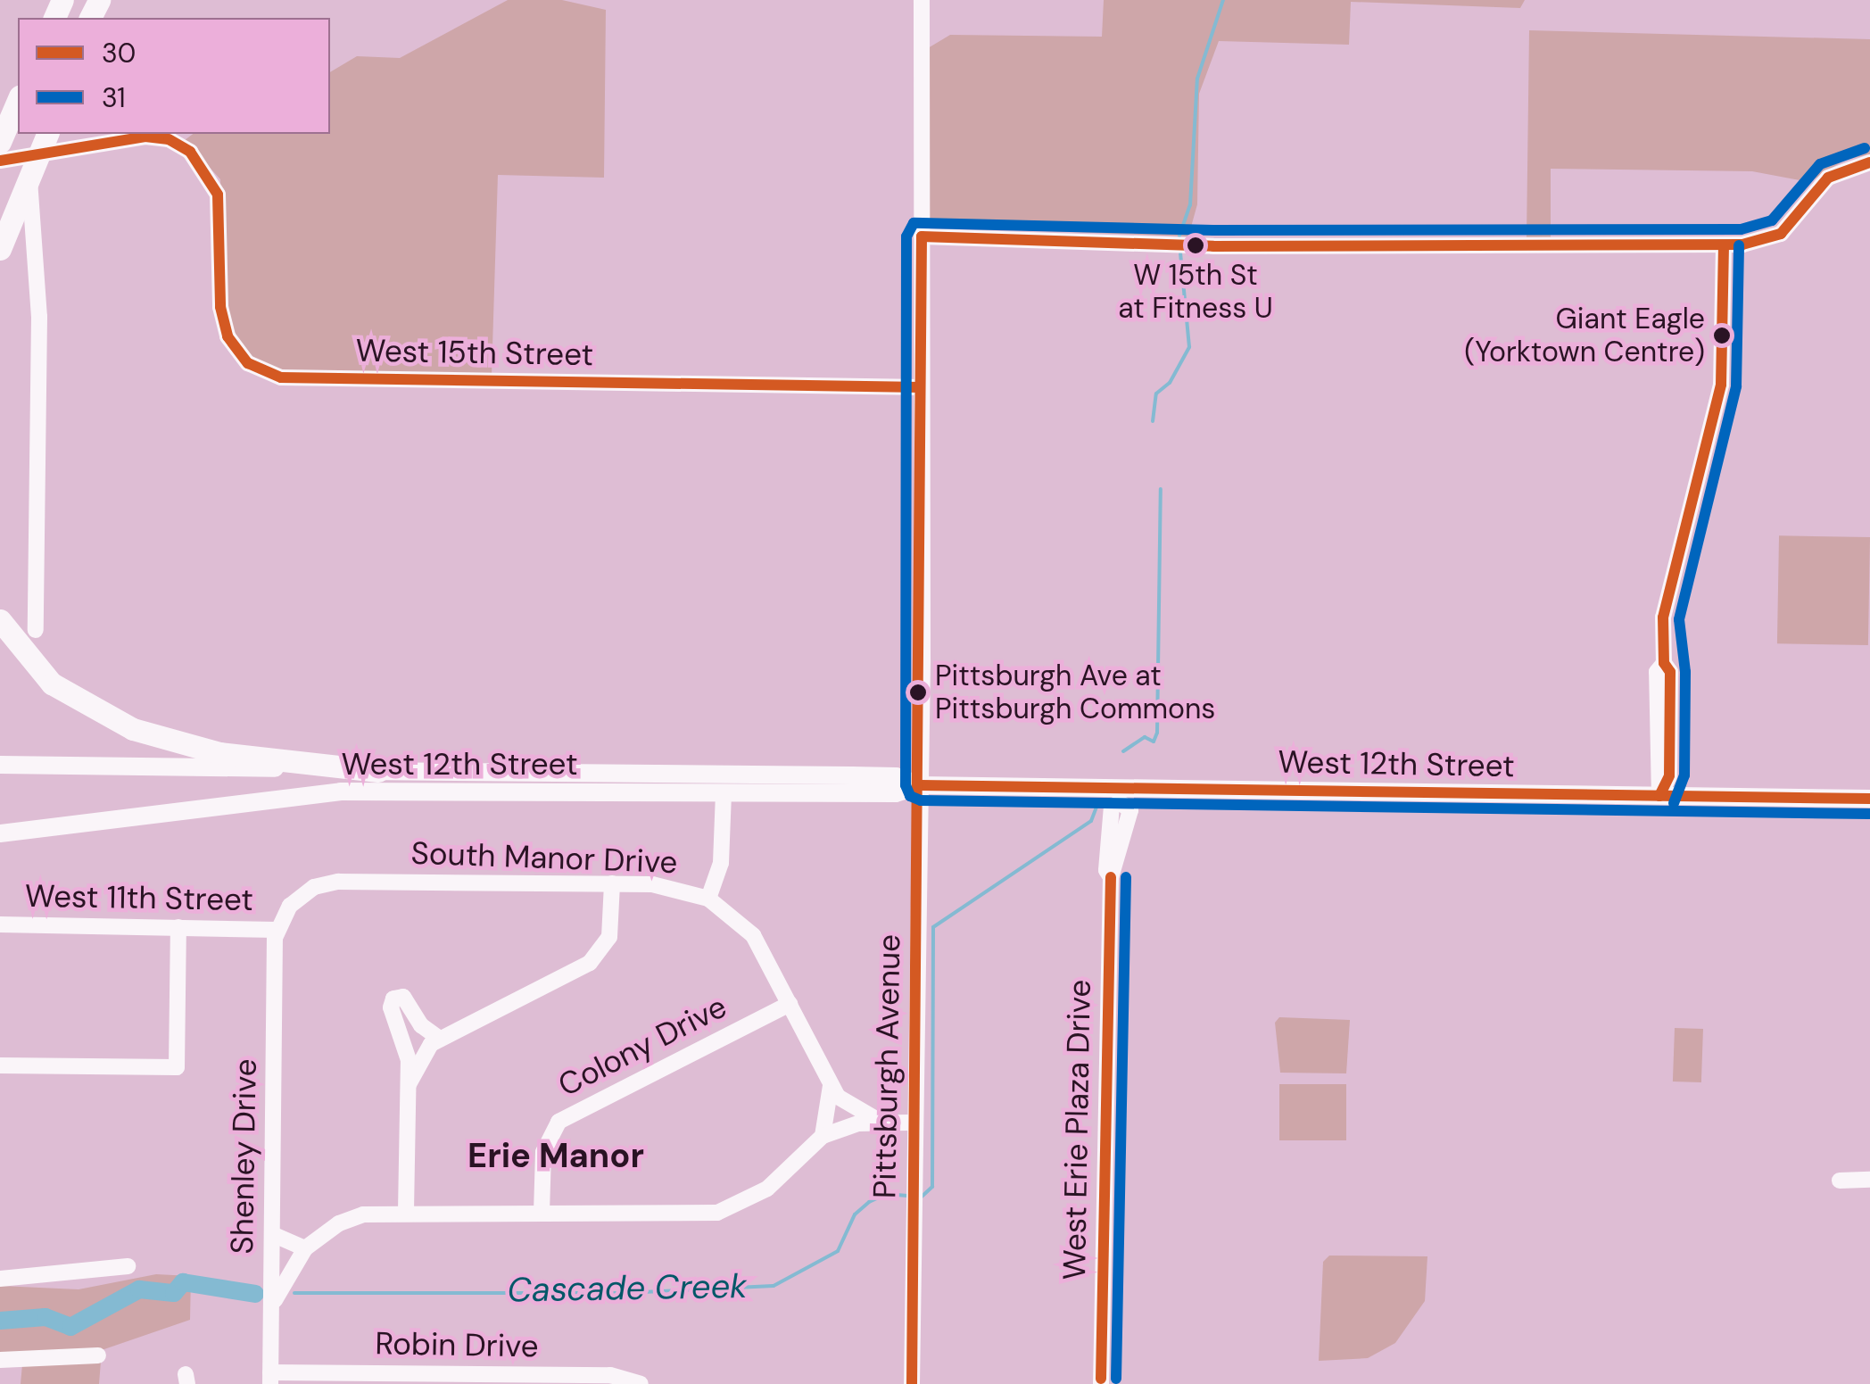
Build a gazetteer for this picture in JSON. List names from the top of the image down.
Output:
{
  "streets": {
    "main road": ["West 12th Street"],
    "street": [
      "West 15th Street",
      "South Manor Drive",
      "West 11th Street",
      "Colony Drive",
      "Pittsburgh Avenue",
      "West Erie Plaza Drive",
      "Shenley Drive",
      "Robin Drive"
    ]
  },
  "crossings": [
    ["West 15th Street", "Pittsburgh Avenue"],
    ["West 12th Street", "Pittsburgh Avenue"],
    ["West 12th Street", "West Erie Plaza Drive"],
    ["South Manor Drive", "West 11th Street"],
    ["South Manor Drive", "Colony Drive"],
    ["South Manor Drive", "Shenley Drive"],
    ["West 11th Street", "Shenley Drive"],
    ["Shenley Drive", "Robin Drive"]
  ],
  "districts": ["Erie Manor"],
  "water": ["Cascade Creek"],
  "places": ["W 15th St at Fitness U", "Giant Eagle (Yorktown Centre)", "Pittsburgh Ave at Pittsburgh Commons"],
  "lines": ["transit line 30", "transit line 31"],
  "legend": ["30", "31"]
}
